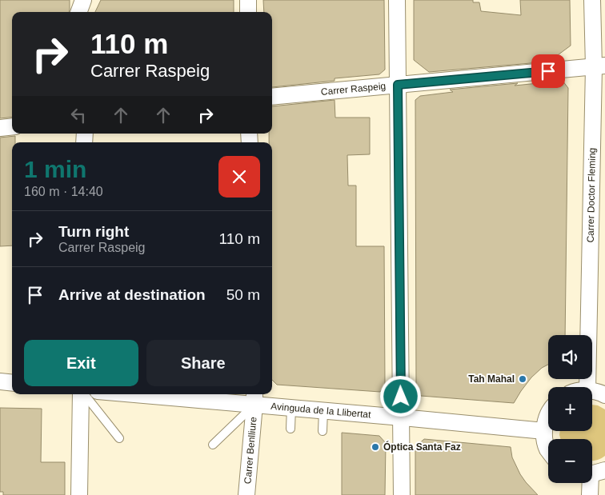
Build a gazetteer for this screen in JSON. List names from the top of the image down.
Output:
{
  "streets": {
    "street": [
      "Carrer Raspeig",
      "Carrer Doctor Fleming",
      "Avinguda de la Llibertat",
      "Carrer Benlliure"
    ]
  },
  "crossings": [
    ["Carrer Raspeig", "Carrer Doctor Fleming"],
    ["Avinguda de la Llibertat", "Carrer Benlliure"]
  ],
  "places": ["Tah Mahal", "Óptica Santa Faz"],
  "page": {
    "turn": ["110 m", "Carrer Raspeig"],
    "heading": ["1 min", "160 m · 14:40"],
    "list": [
      {
        "name": "Turn right",
        "note": "Carrer Raspeig",
        "value": "110 m"
      },
      {
        "name": "Arrive at destination",
        "value": "50 m"
      }
    ],
    "buttons": ["Exit", "Share"],
    "map_buttons": ["+", "−"]
  }
}
